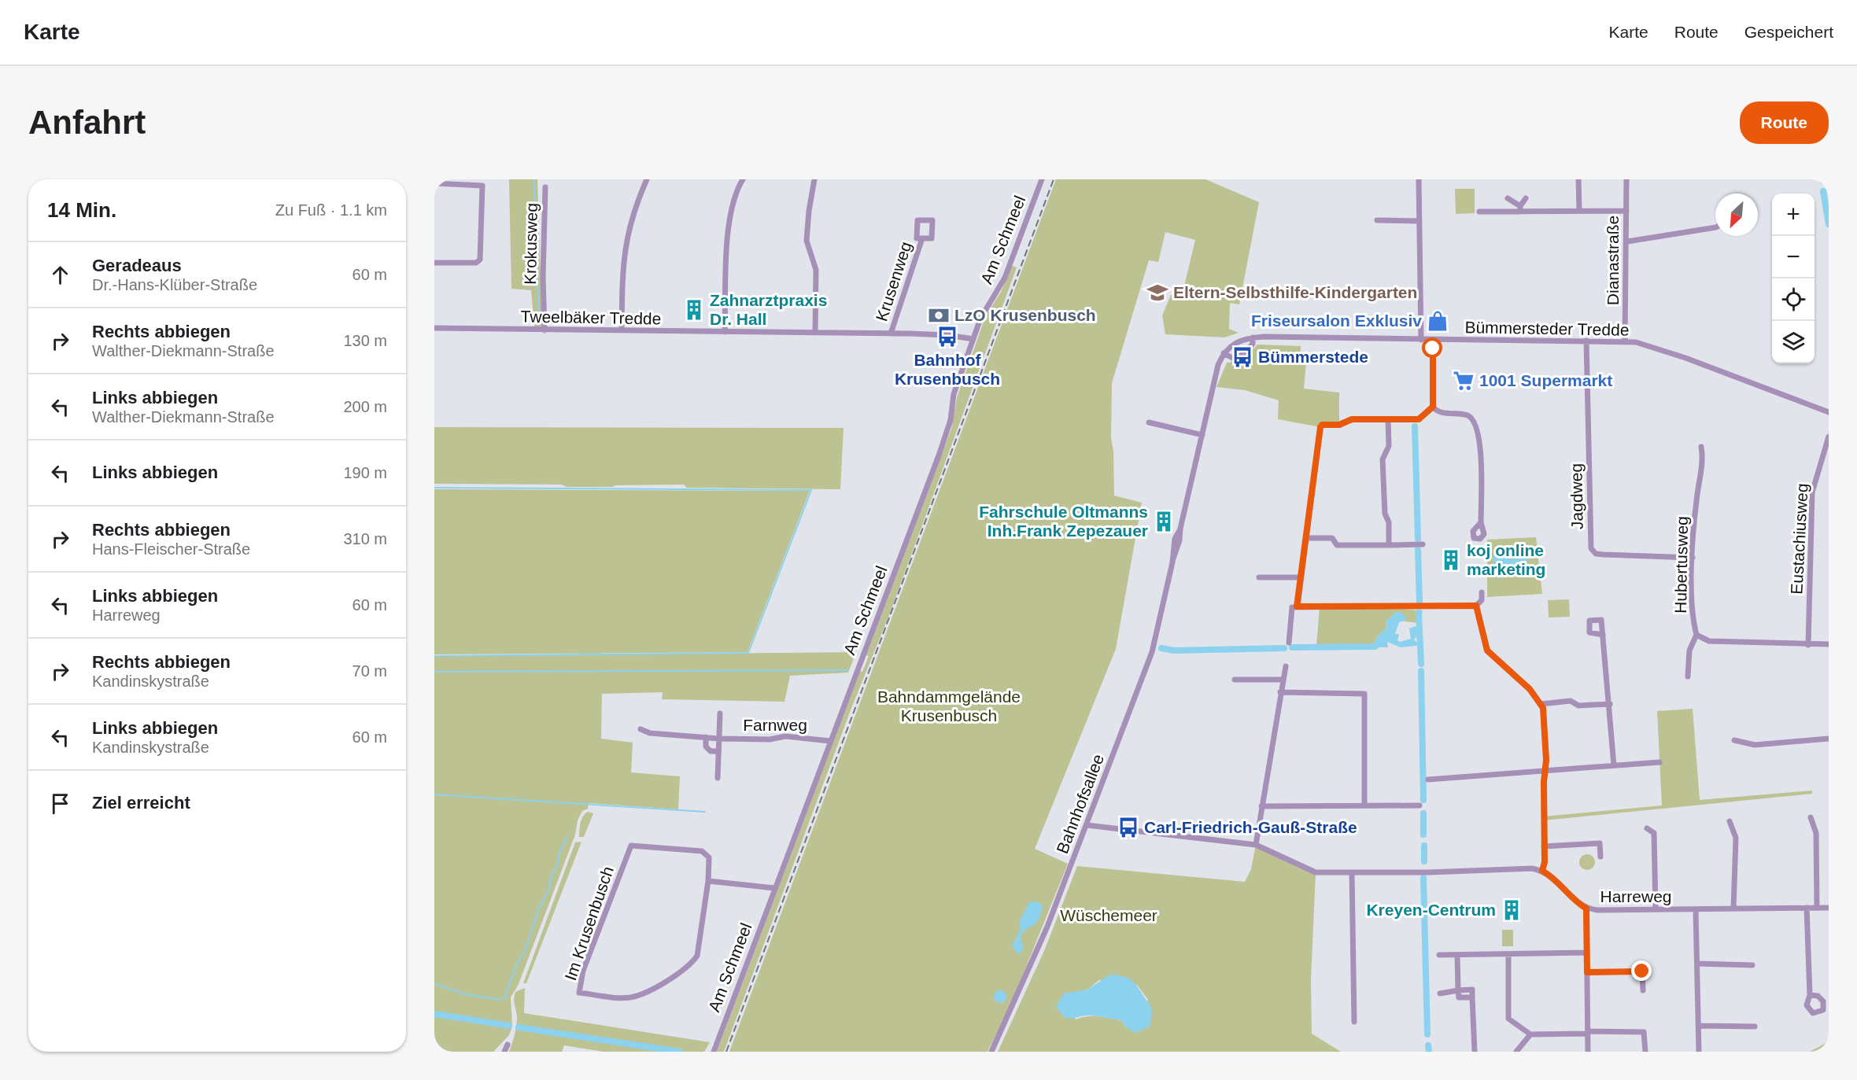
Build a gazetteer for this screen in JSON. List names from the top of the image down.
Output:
{
  "streets": {
    "street": [
      "Am Schmeel",
      "Krokusweg",
      "Dianastraße",
      "Krusenweg",
      "Tweelbäker Tredde",
      "Bümmersteder Tredde",
      "Jagdweg",
      "Eustachiusweg",
      "Hubertusweg",
      "Farnweg",
      "Bahnhofsallee",
      "Harreweg",
      "Im Krusenbusch"
    ]
  },
  "crossings": [
    ["Am Schmeel", "Tweelbäker Tredde"],
    ["Am Schmeel", "Farnweg"],
    ["Krokusweg", "Tweelbäker Tredde"],
    ["Dianastraße", "Bümmersteder Tredde"],
    ["Krusenweg", "Tweelbäker Tredde"],
    ["Bümmersteder Tredde", "Jagdweg"],
    ["Bümmersteder Tredde", "Bahnhofsallee"],
    ["Jagdweg", "Hubertusweg"],
    ["Eustachiusweg", "Hubertusweg"]
  ],
  "parks": ["Bahndammgelände Krusenbusch", "Wüschemeer"],
  "places": {
    "school or university": ["Eltern-Selbsthilfe-Kindergarten"],
    "building": [
      "Zahnarztpraxis Dr. Hall",
      "Fahrschule Oltmanns Inh.Frank Zepezauer",
      "koj online marketing",
      "Kreyen-Centrum"
    ],
    "bank": ["LzO Krusenbusch"],
    "shop": ["Friseursalon Exklusiv"],
    "bus stop": ["Bahnhof Krusenbusch", "Bümmerstede", "Carl-Friedrich-Gauß-Straße"],
    "supermarket": ["1001 Supermarkt"]
  },
  "north": "bottom left",
  "page": {
    "header": "Karte",
    "nav": ["Karte", "Route", "Gespeichert"],
    "buttons": "Route",
    "title": "Anfahrt",
    "heading": ["14 Min.", "Zu Fuß · 1.1 km"],
    "map_buttons": ["+", "−"],
    "list": [
      ["Geradeaus", "Dr.-Hans-Klüber-Straße", "60 m"],
      ["Rechts abbiegen", "Walther-Diekmann-Straße", "130 m"],
      ["Links abbiegen", "Walther-Diekmann-Straße", "200 m"],
      ["Links abbiegen", "190 m"],
      ["Rechts abbiegen", "Hans-Fleischer-Straße", "310 m"],
      ["Links abbiegen", "Harreweg", "60 m"],
      ["Rechts abbiegen", "Kandinskystraße", "70 m"],
      ["Links abbiegen", "Kandinskystraße", "60 m"],
      "Ziel erreicht"
    ]
  }
}
